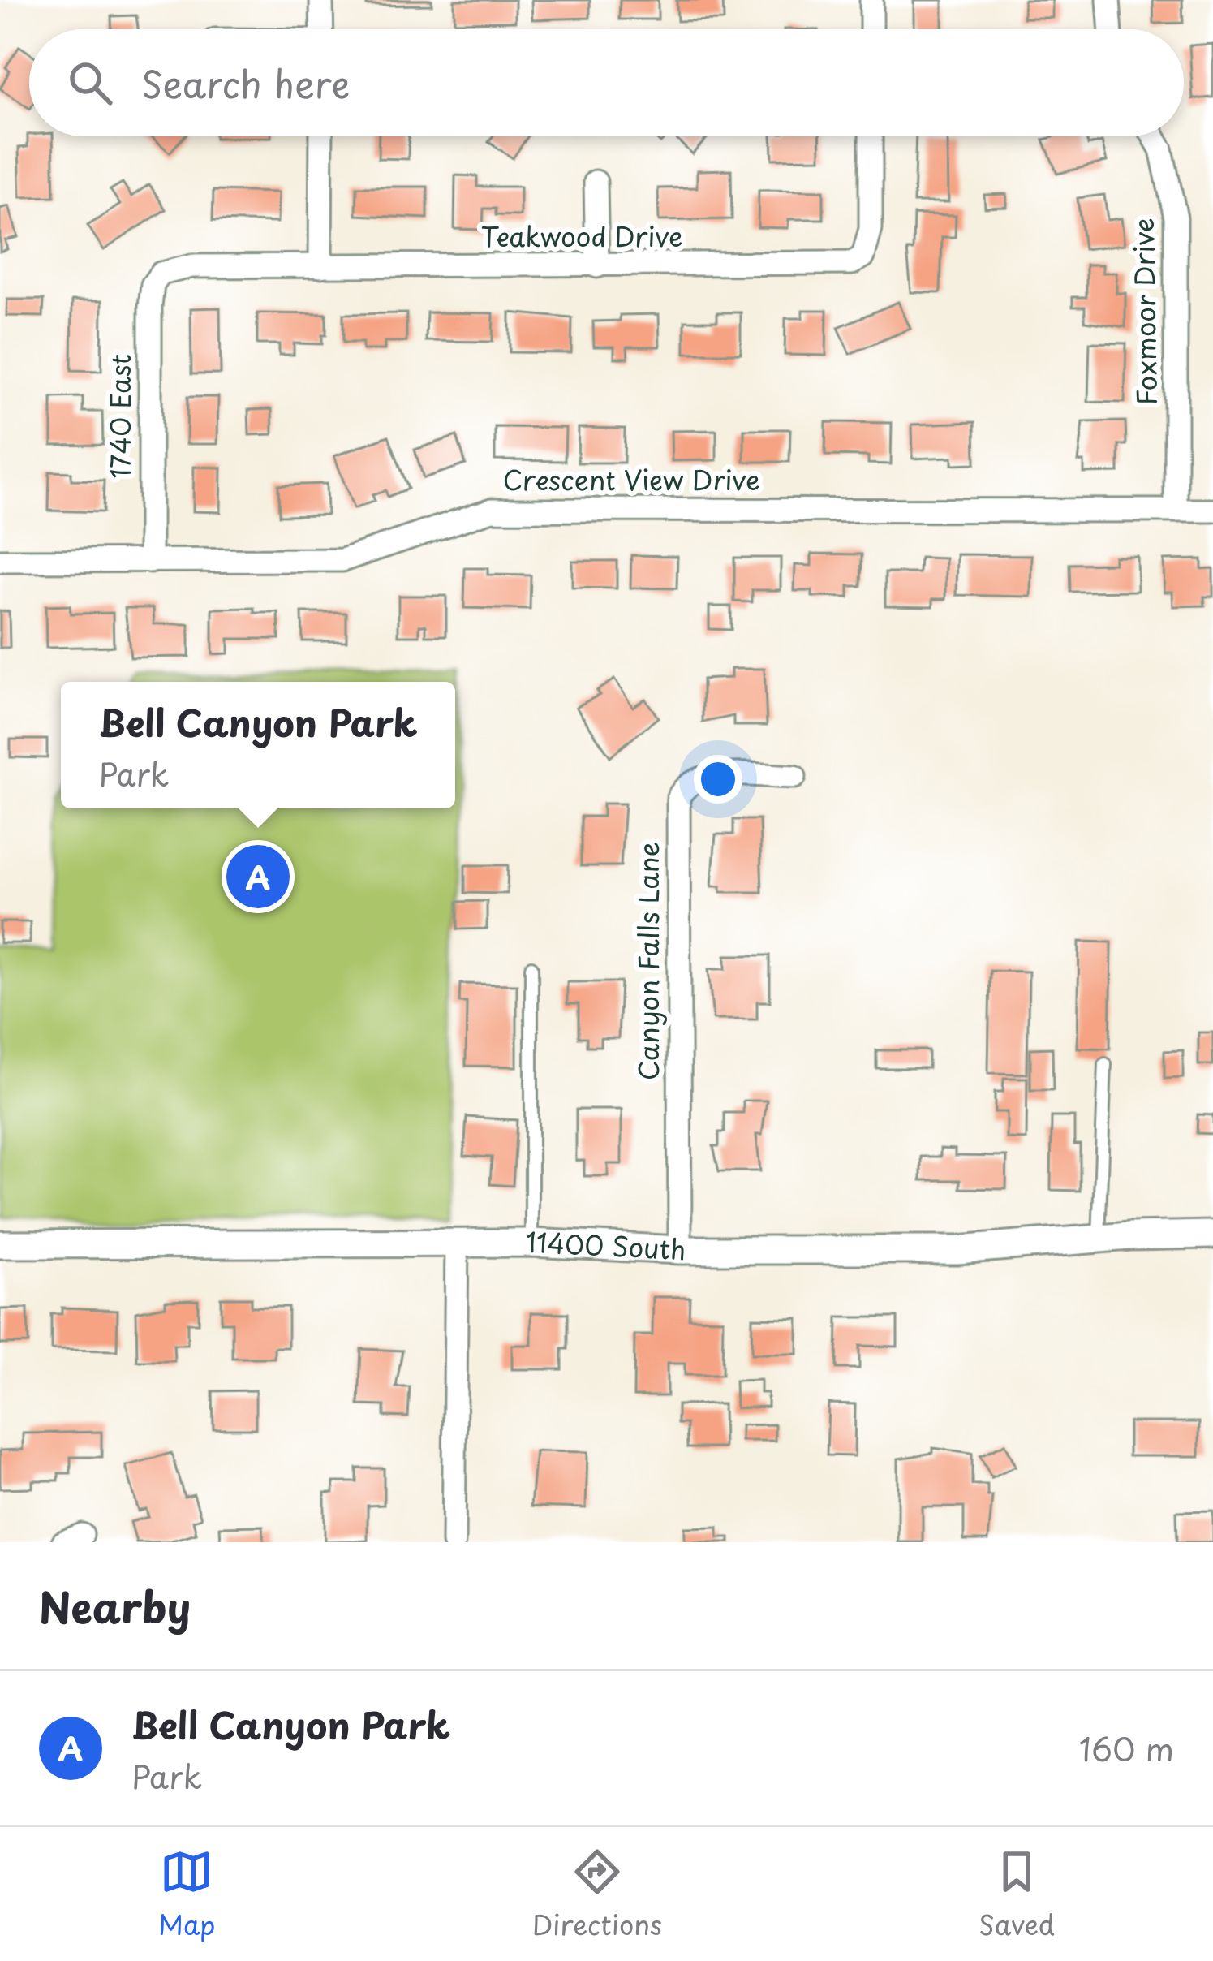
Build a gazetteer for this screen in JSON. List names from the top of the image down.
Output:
{
  "streets": {
    "street": [
      "Teakwood Drive",
      "Foxmoor Drive",
      "1740 East",
      "Crescent View Drive",
      "Canyon Falls Lane",
      "11400 South"
    ]
  },
  "crossings": [
    ["Teakwood Drive", "1740 East"],
    ["Foxmoor Drive", "Crescent View Drive"],
    ["1740 East", "Crescent View Drive"],
    ["Canyon Falls Lane", "11400 South"]
  ],
  "page": {
    "search": "Search here",
    "popup": ["Bell Canyon Park", "Park"],
    "pins": "A",
    "heading": "Nearby",
    "list": [
      {
        "mark": "A",
        "name": "Bell Canyon Park",
        "note": "Park",
        "value": "160 m"
      }
    ],
    "nav": ["Map", "Directions", "Saved"]
  }
}
